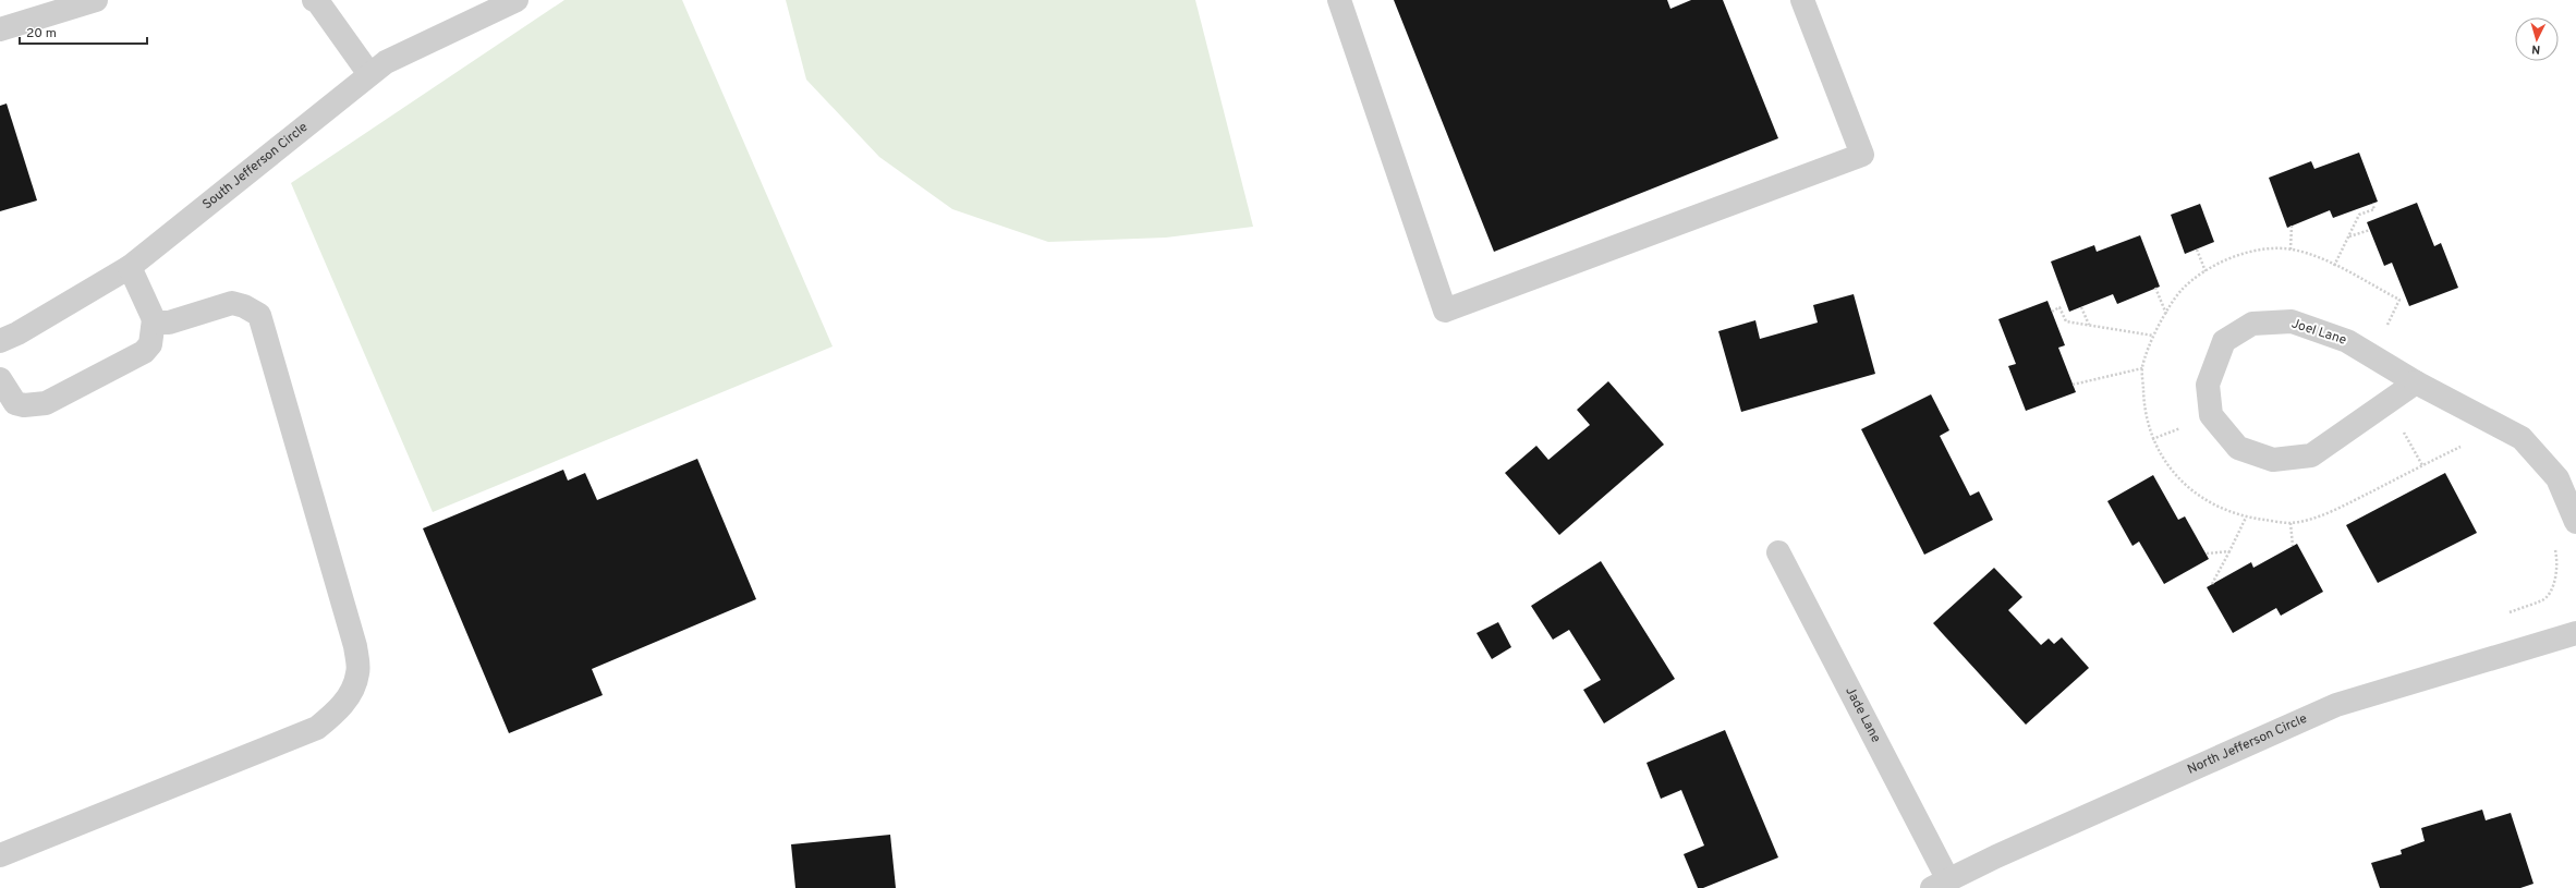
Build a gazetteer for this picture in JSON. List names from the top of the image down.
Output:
{
  "streets": {
    "street": [
      "South Jefferson Circle",
      "Joel Lane",
      "Jade Lane",
      "North Jefferson Circle"
    ]
  },
  "crossings": [
    ["Jade Lane", "North Jefferson Circle"]
  ],
  "scale_bar": "20 m",
  "north": "bottom"
}
